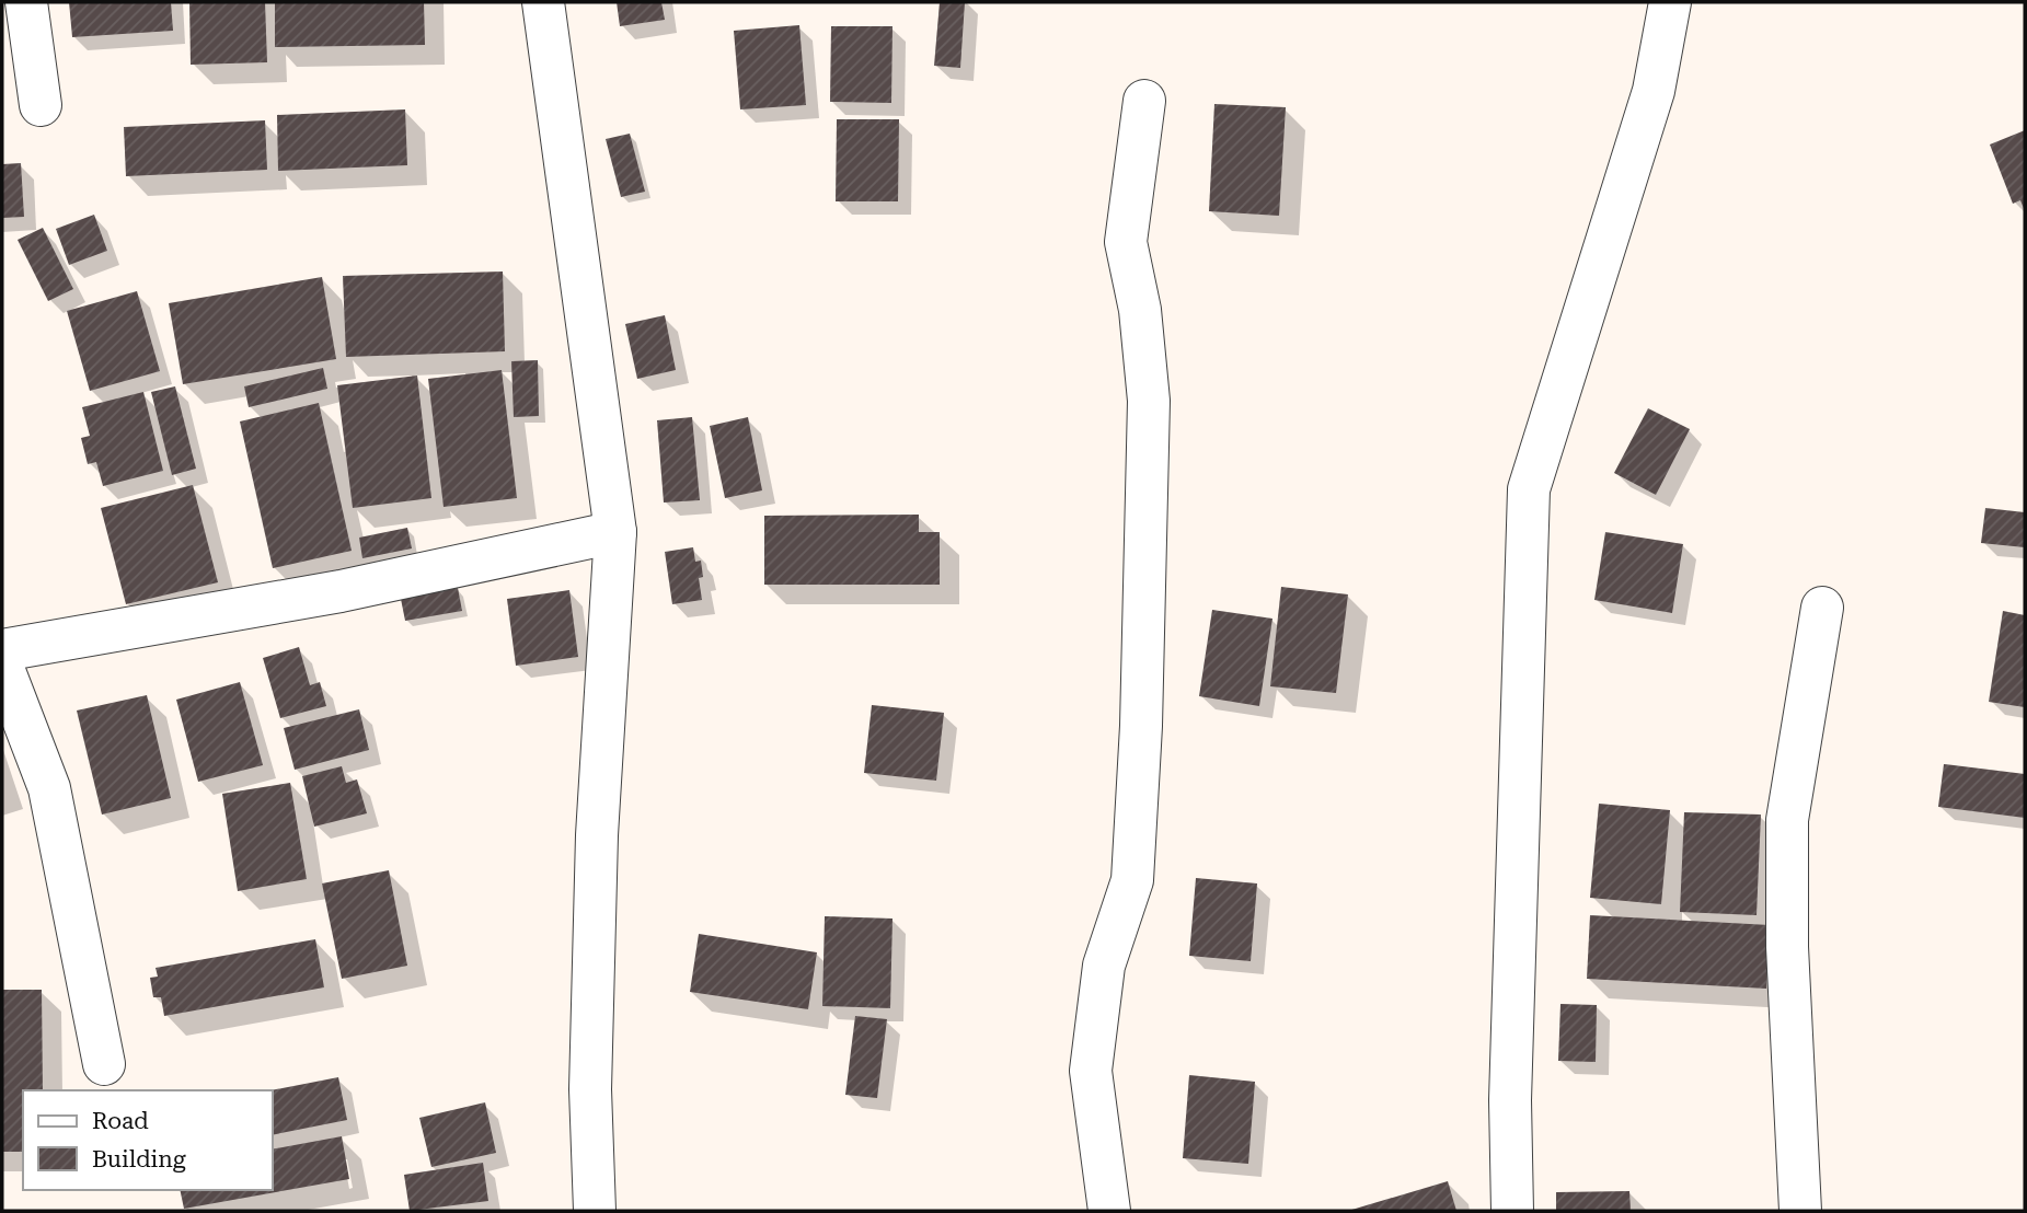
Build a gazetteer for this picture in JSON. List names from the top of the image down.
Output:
{
  "legend": ["Road", "Building"]
}
